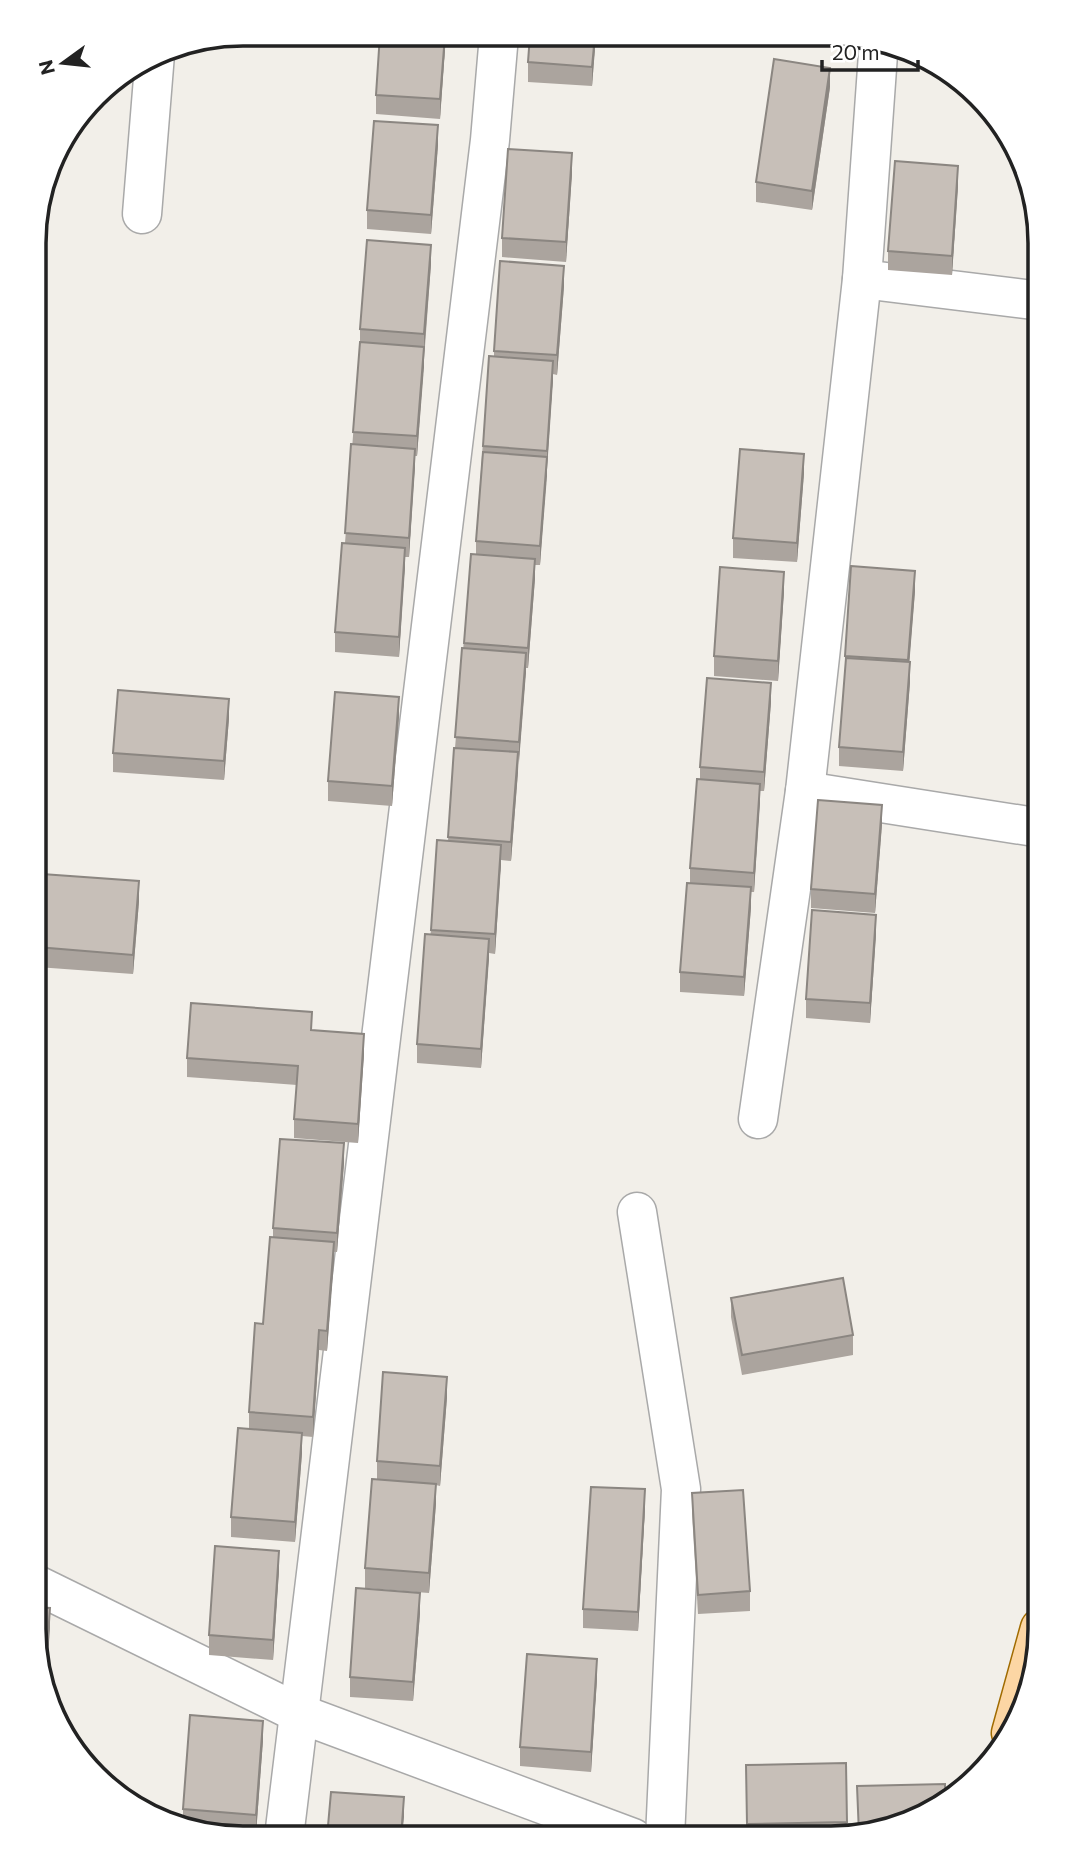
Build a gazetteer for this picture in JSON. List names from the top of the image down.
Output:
{
  "scale_bar": "20 m",
  "north": "left"
}
